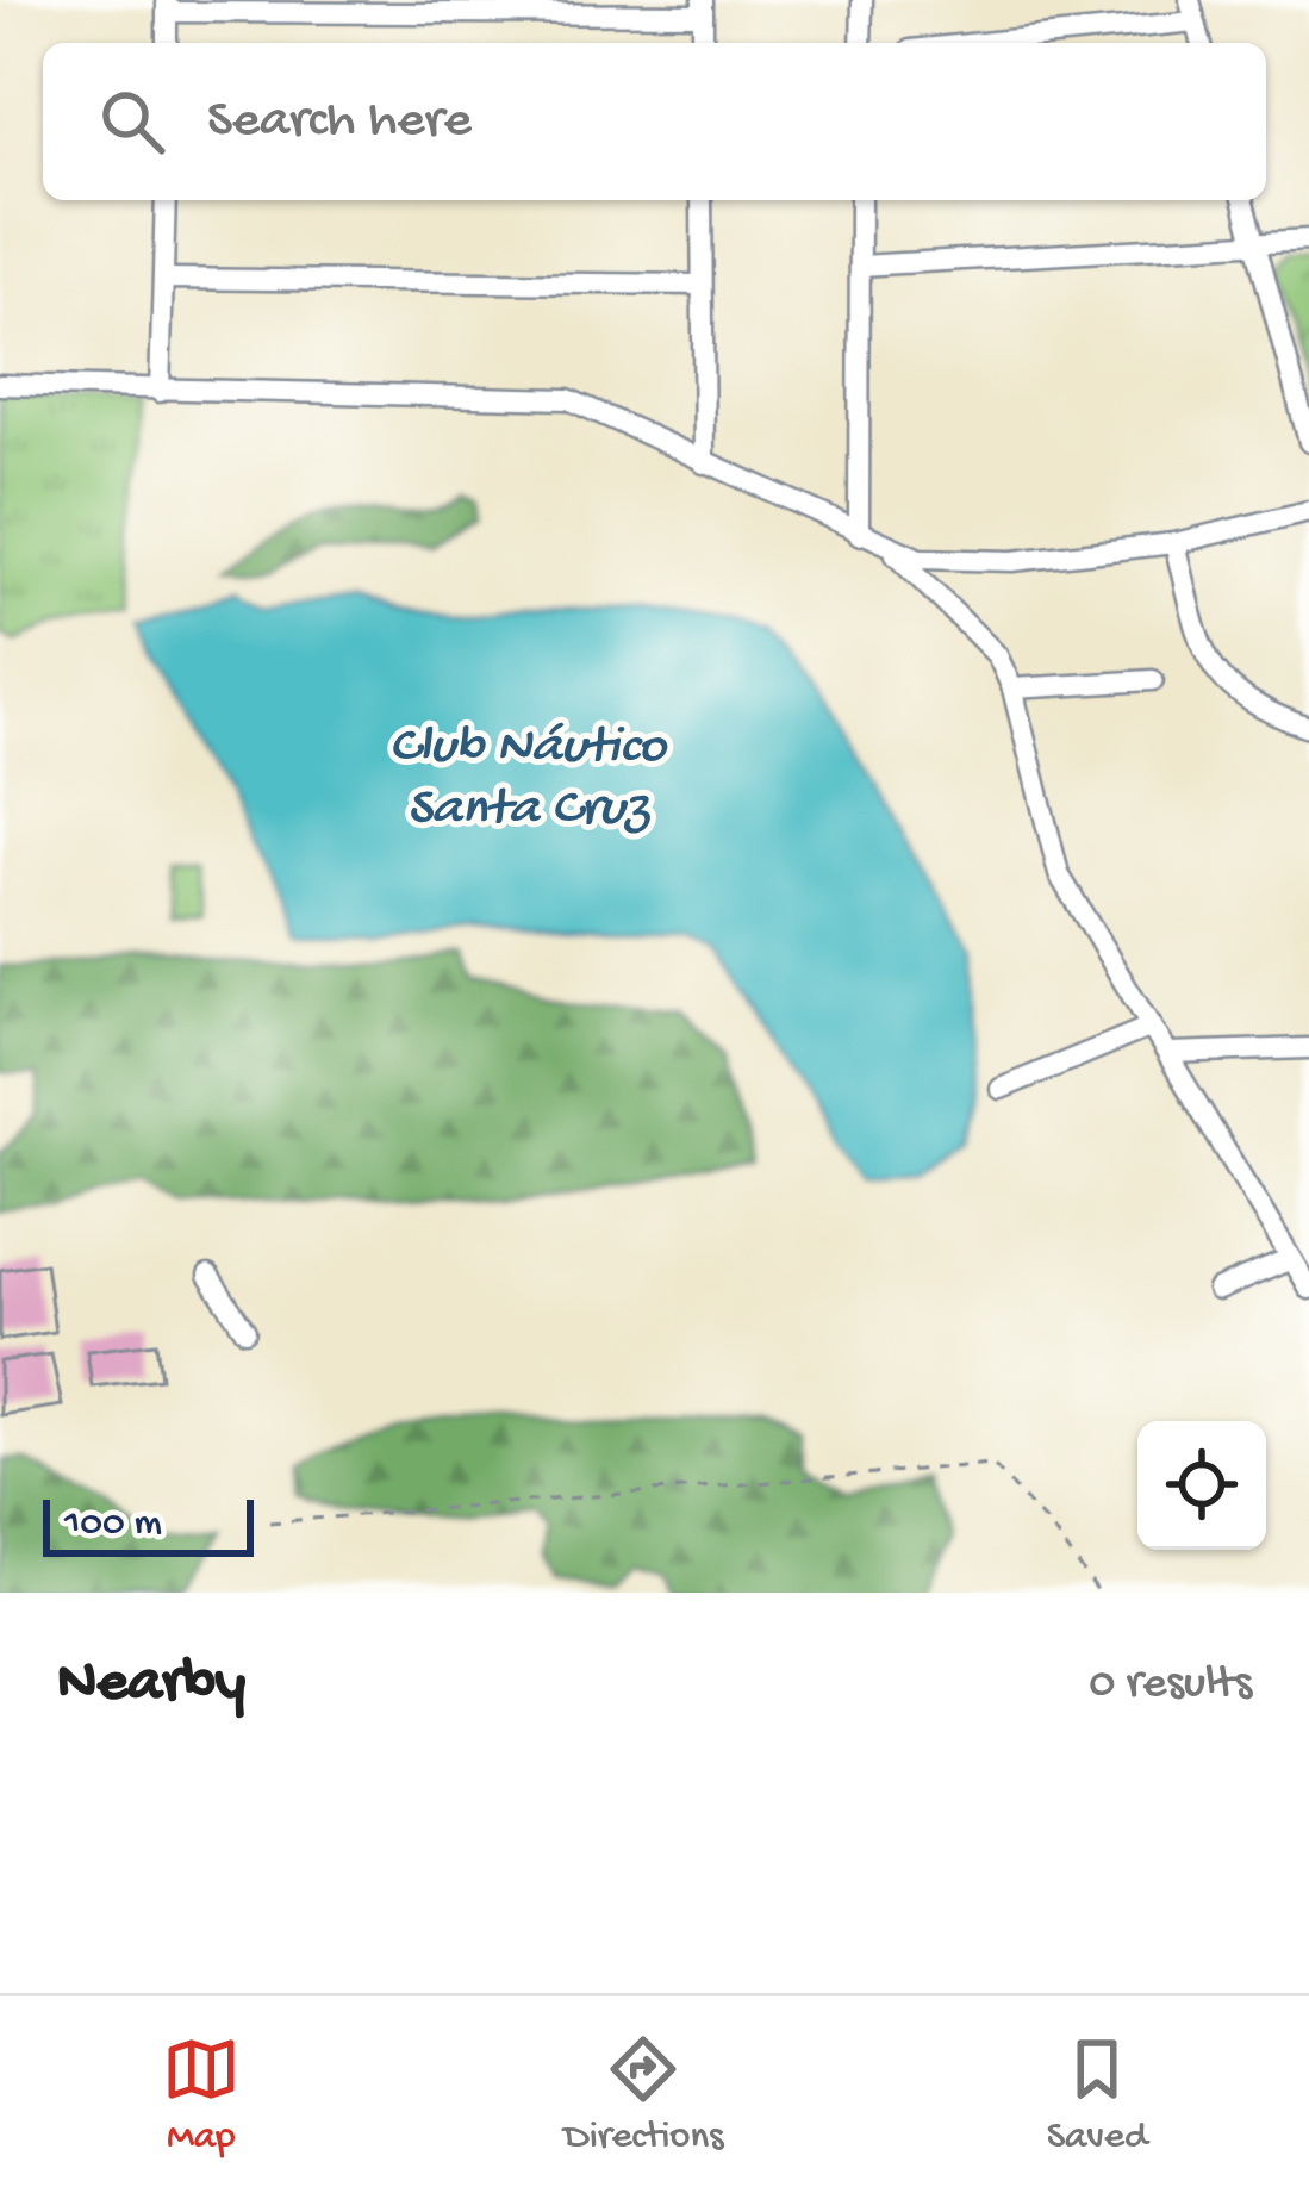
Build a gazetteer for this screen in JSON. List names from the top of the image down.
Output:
{
  "water": ["Club Náutico Santa Cruz"],
  "scale_bar": "100 m",
  "page": {
    "search": "Search here",
    "scale": "100 m",
    "heading": ["Nearby", "0 results"],
    "nav": ["Map", "Directions", "Saved"]
  }
}
